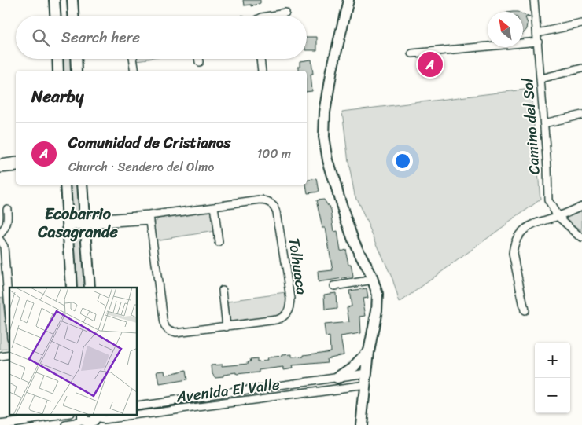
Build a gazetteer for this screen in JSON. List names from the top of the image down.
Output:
{
  "streets": {
    "street": ["Camino del Sol", "Tolhuaca", "Avenida El Valle"]
  },
  "districts": ["Ecobarrio Casagrande"],
  "north": "top left",
  "page": {
    "search": "Search here",
    "pins": "A",
    "heading": "Nearby",
    "list": [
      {
        "mark": "A",
        "name": "Comunidad de Cristianos",
        "note": "Church · Sendero del Olmo",
        "value": "100 m"
      }
    ],
    "map_buttons": ["+", "−"]
  }
}
